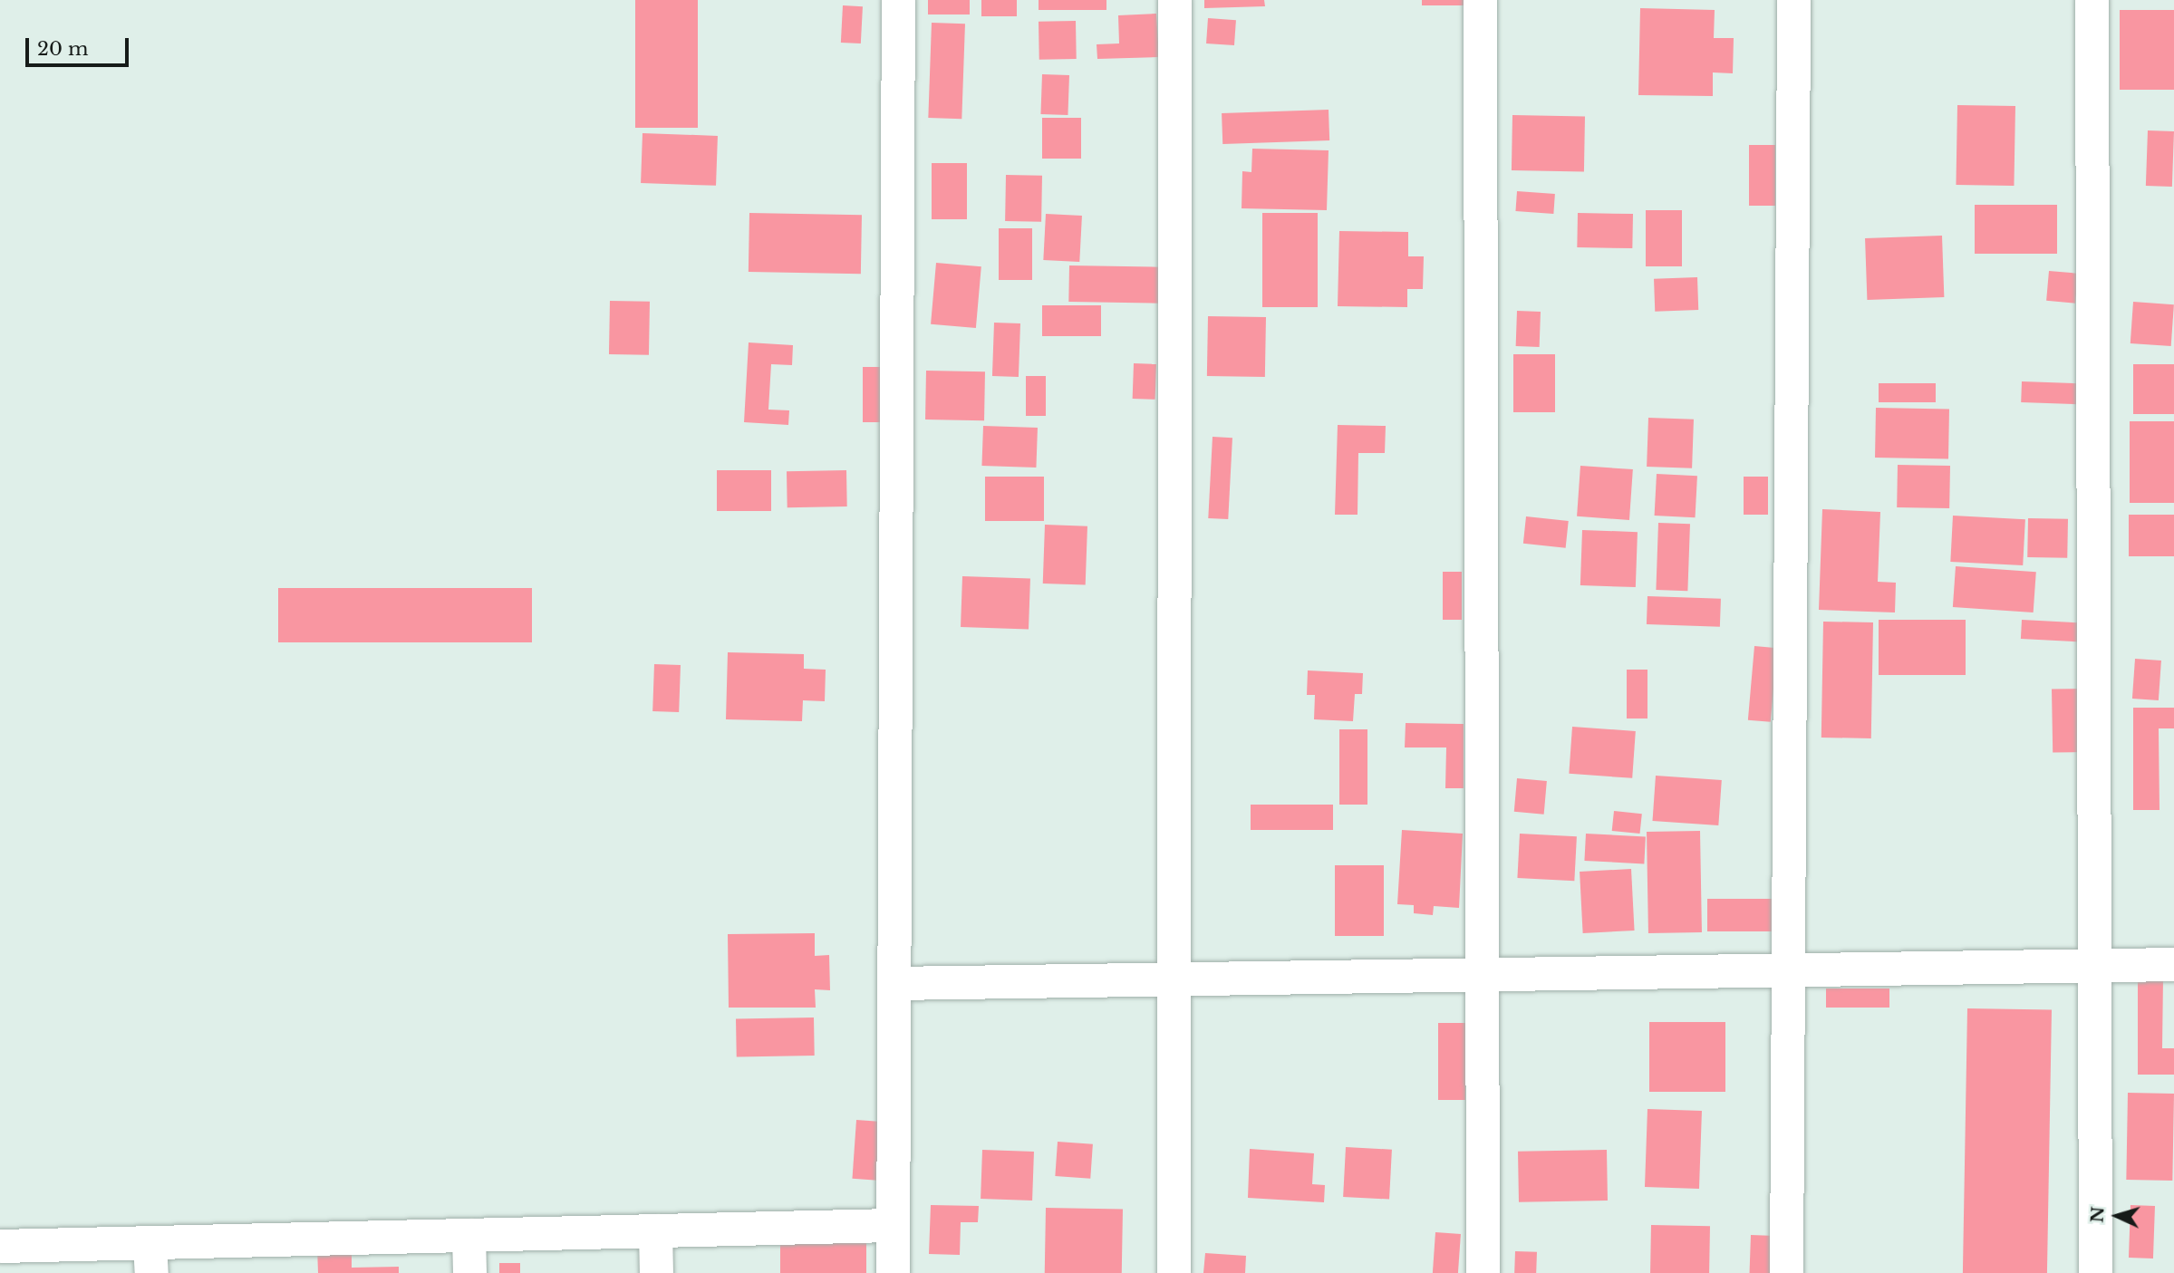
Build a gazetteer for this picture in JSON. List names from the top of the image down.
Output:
{
  "scale_bar": "20 m",
  "north": "left"
}
